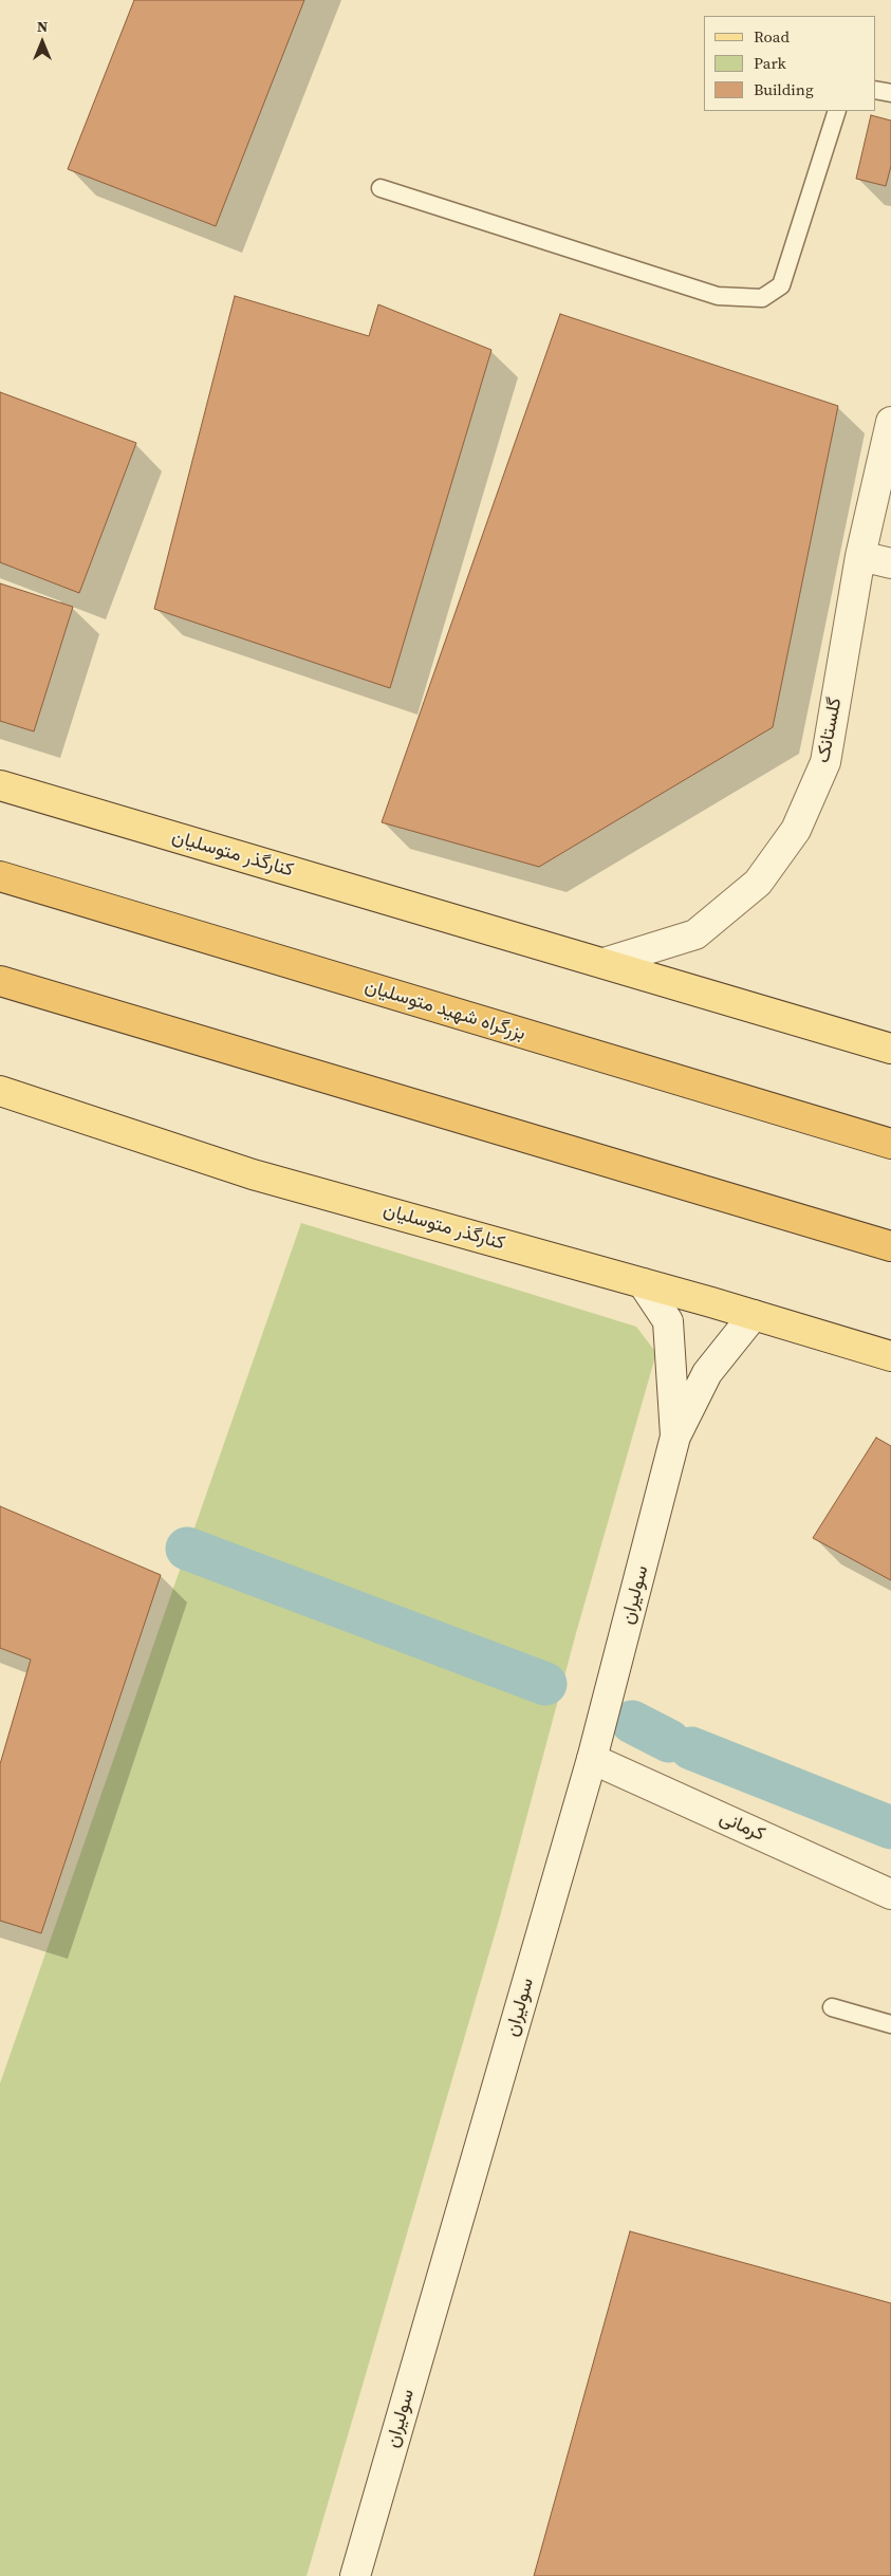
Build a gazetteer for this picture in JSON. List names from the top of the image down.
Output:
{
  "streets": {
    "highway": ["بزرگراه شهید متوسلیان"],
    "main road": [
      "گلستانک",
      "کنارگذر متوسلیان",
      "سولیران",
      "کرمانی"
    ]
  },
  "crossings": [
    ["گلستانک", "کنارگذر متوسلیان"],
    ["سولیران", "کرمانی"]
  ],
  "legend": ["Road", "Park", "Building"],
  "north": "top"
}
